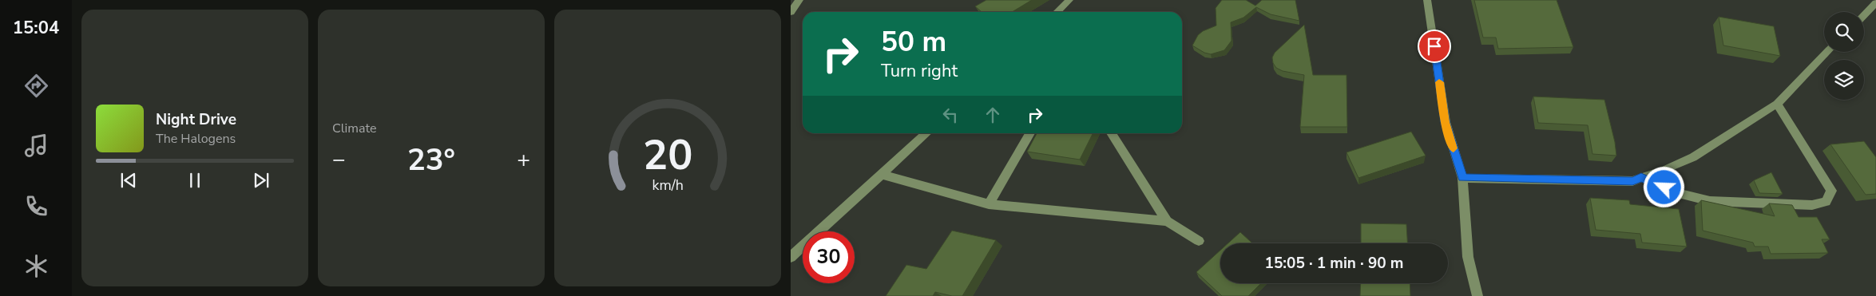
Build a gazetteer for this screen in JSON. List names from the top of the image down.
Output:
{
  "page": {
    "tabs": "15:04",
    "tile": "Climate",
    "turn": ["50 m", "Turn right"],
    "song": ["Night Drive", "The Halogens"],
    "heat": ["−", "23°", "+"],
    "limit": "30",
    "trip": "15:05 · 1 min · 90 m",
    "gauge": ["20", "km/h"]
  }
}
